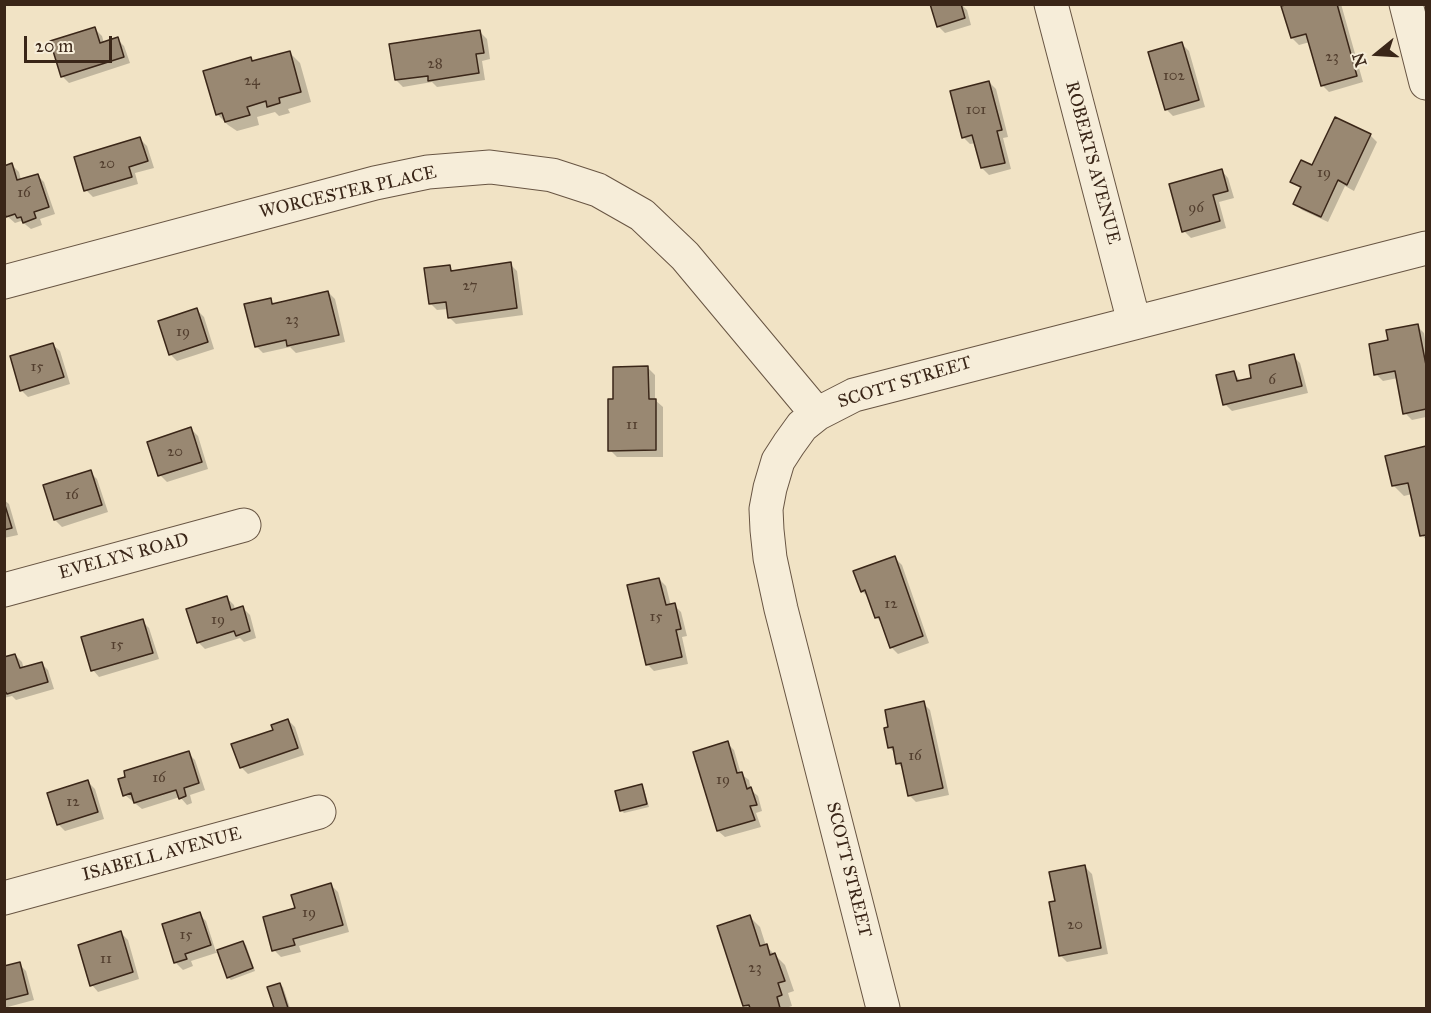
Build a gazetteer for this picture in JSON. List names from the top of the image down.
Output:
{
  "streets": {
    "street": [
      "ROBERTS AVENUE",
      "WORCESTER PLACE",
      "SCOTT STREET",
      "EVELYN ROAD",
      "ISABELL AVENUE"
    ]
  },
  "crossings": [
    ["ROBERTS AVENUE", "SCOTT STREET"],
    ["WORCESTER PLACE", "SCOTT STREET"]
  ],
  "house_numbers": [
    "23",
    "28",
    "102",
    "24",
    "101",
    "20",
    "19",
    "16",
    "96",
    "27",
    "23",
    "19",
    "15",
    "6",
    "11",
    "20",
    "16",
    "12",
    "15",
    "19",
    "15",
    "16",
    "16",
    "19",
    "12",
    "19",
    "20",
    "15",
    "11",
    "23"
  ],
  "scale_bar": "20 m",
  "north": "left"
}
